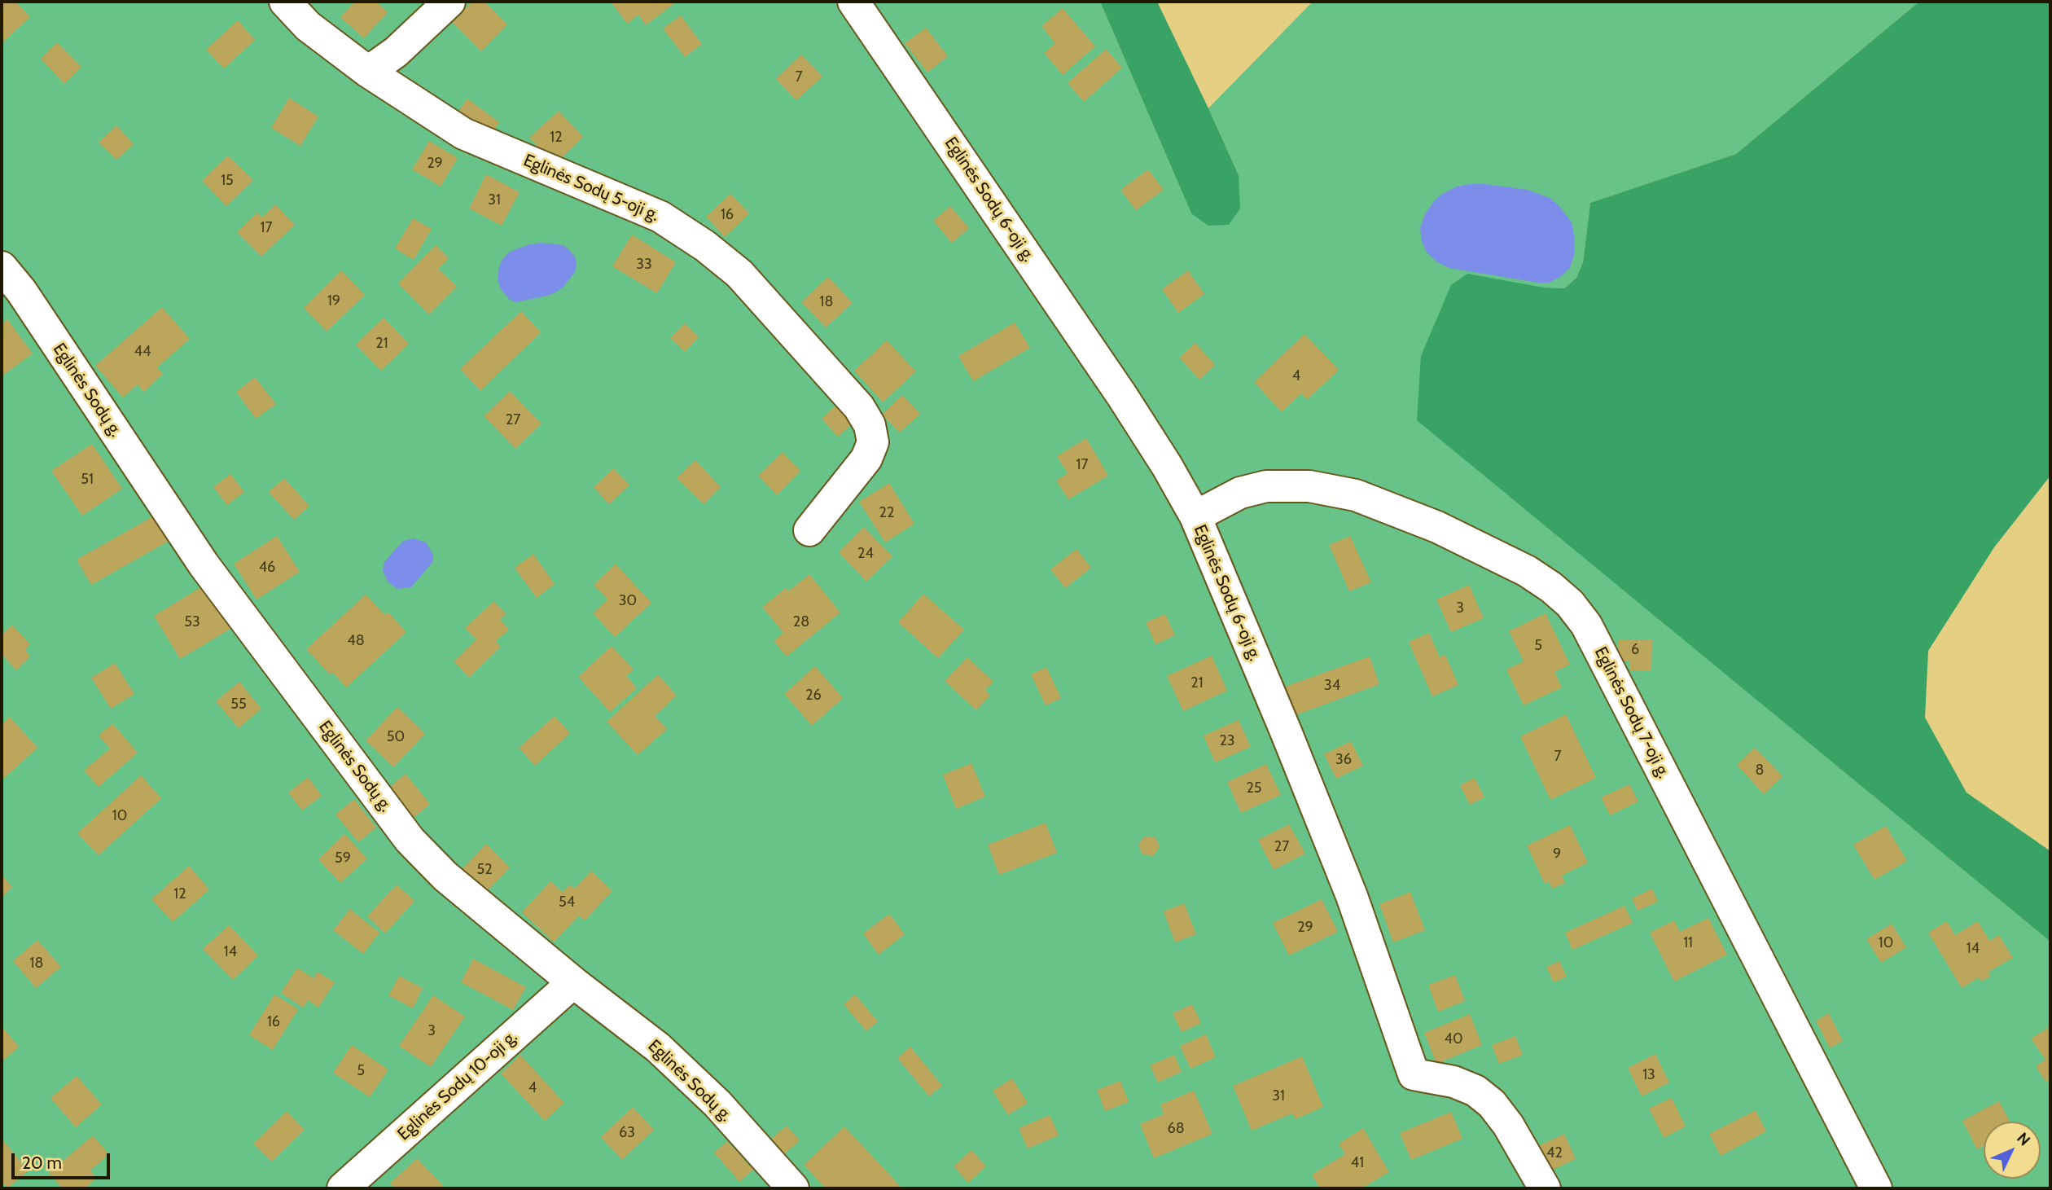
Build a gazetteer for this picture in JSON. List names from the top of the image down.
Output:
{
  "streets": {
    "street": [
      "Eglinės Sodų 5-oji g.",
      "Eglinės Sodų 6-oji g.",
      "Eglinės Sodų g.",
      "Eglinės Sodų 7-oji g.",
      "Eglinės Sodų 10-oji g."
    ]
  },
  "crossings": [
    ["Eglinės Sodų 6-oji g.", "Eglinės Sodų 7-oji g."],
    ["Eglinės Sodų g.", "Eglinės Sodų 10-oji g."]
  ],
  "house_numbers": [
    "7",
    "12",
    "29",
    "15",
    "31",
    "16",
    "17",
    "33",
    "19",
    "18",
    "21",
    "44",
    "4",
    "27",
    "17",
    "51",
    "22",
    "24",
    "46",
    "30",
    "3",
    "53",
    "28",
    "48",
    "5",
    "6",
    "21",
    "34",
    "26",
    "55",
    "50",
    "23",
    "7",
    "36",
    "8",
    "25",
    "10",
    "27",
    "9",
    "59",
    "52",
    "12",
    "54",
    "29",
    "11",
    "10",
    "14",
    "14",
    "18",
    "16",
    "3",
    "40",
    "5",
    "13",
    "4",
    "31",
    "68",
    "63",
    "42",
    "41"
  ],
  "scale_bar": "20 m",
  "north": "top right"
}
